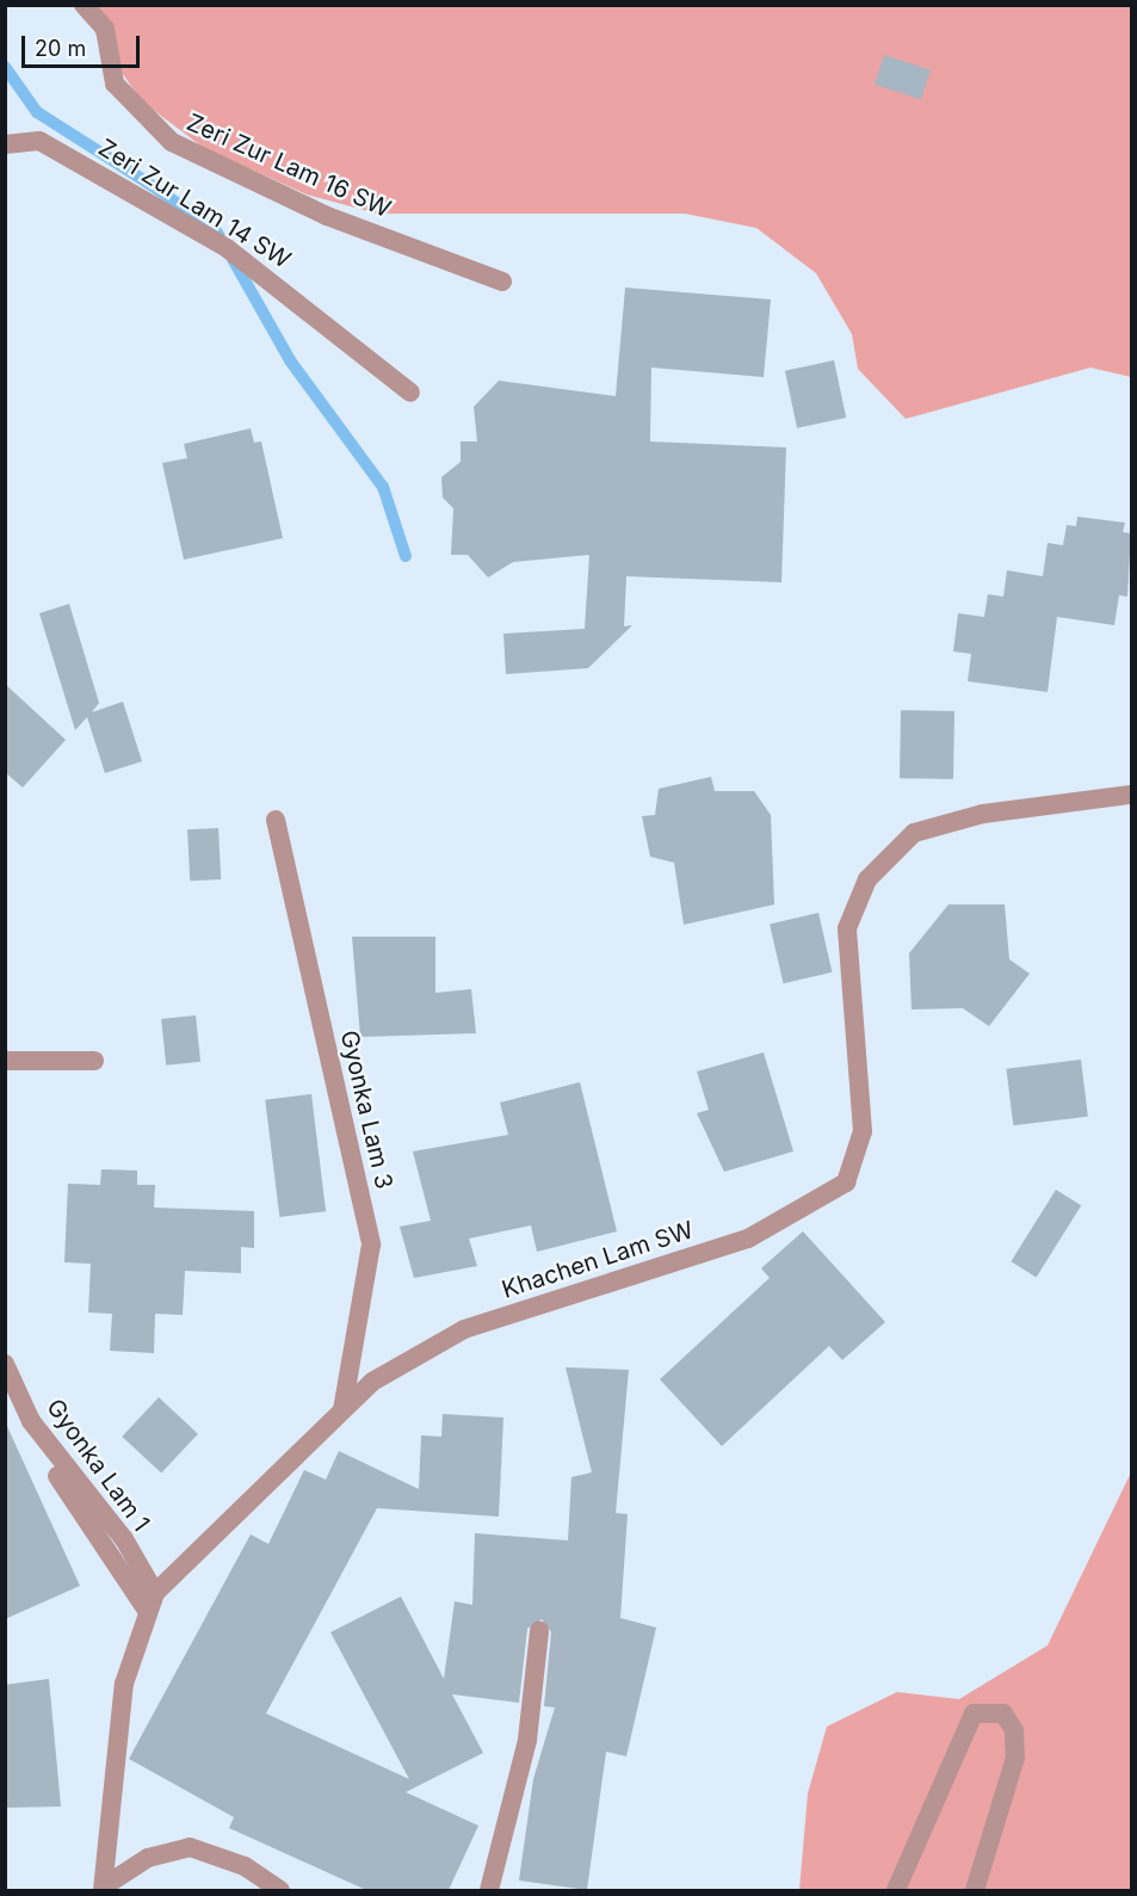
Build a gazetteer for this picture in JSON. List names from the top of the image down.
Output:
{
  "streets": {
    "street": [
      "Zeri Zur Lam 16 SW",
      "Zeri Zur Lam 14 SW",
      "Gyonka Lam 3",
      "Khachen Lam SW",
      "Gyonka Lam 1"
    ]
  },
  "crossings": [
    ["Gyonka Lam 3", "Khachen Lam SW"],
    ["Khachen Lam SW", "Gyonka Lam 1"]
  ],
  "scale_bar": "20 m"
}
